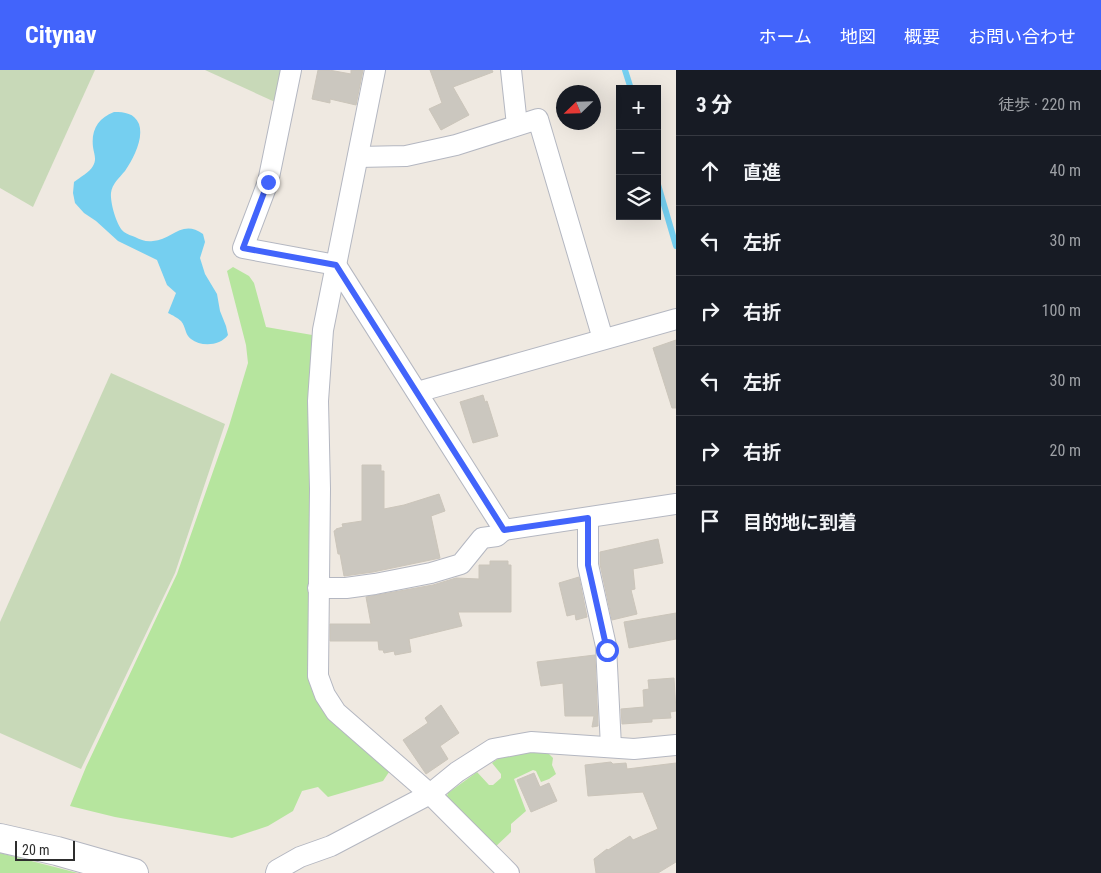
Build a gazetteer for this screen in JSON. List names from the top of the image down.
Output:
{
  "scale_bar": "20 m",
  "north": "bottom left",
  "page": {
    "header": "Citynav",
    "nav": [
      "ホーム",
      "地図",
      "概要",
      "お問い合わせ"
    ],
    "heading": ["3 分", "徒歩 · 220 m"],
    "map_buttons": ["+", "−"],
    "list": [
      ["直進", "40 m"],
      ["左折", "30 m"],
      ["右折", "100 m"],
      ["左折", "30 m"],
      ["右折", "20 m"],
      "目的地に到着"
    ],
    "scale": "20 m"
  }
}
